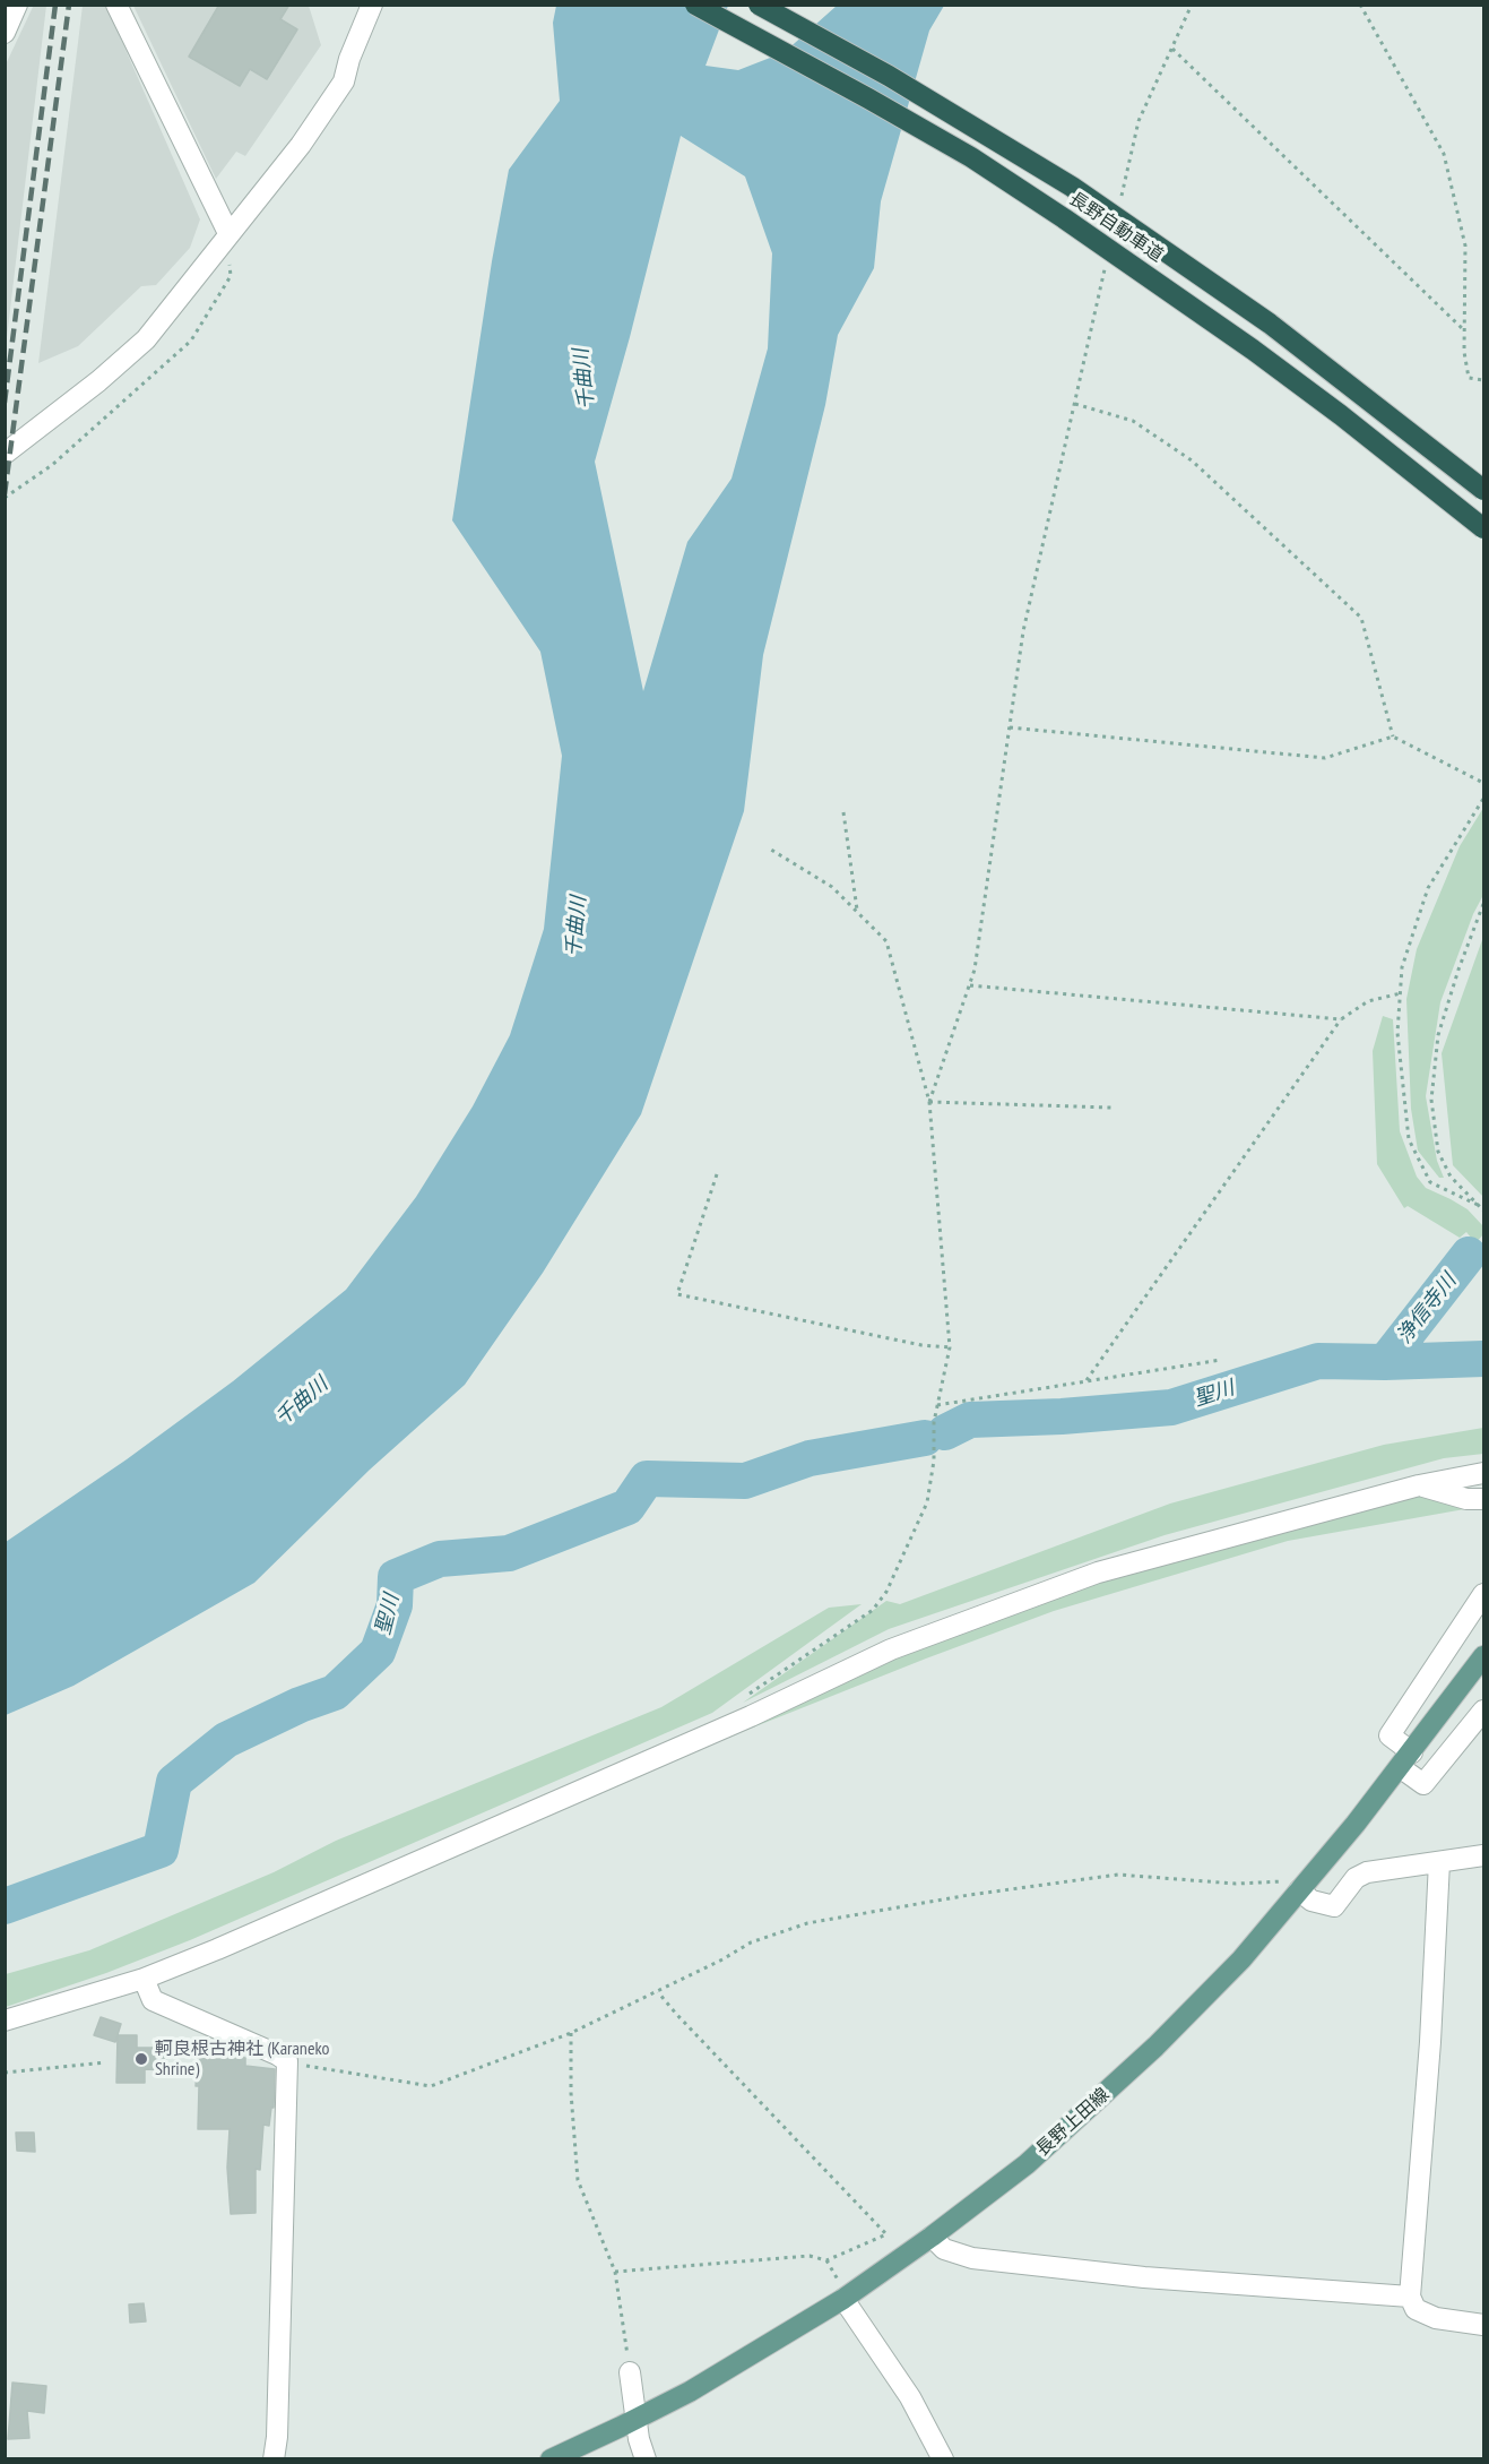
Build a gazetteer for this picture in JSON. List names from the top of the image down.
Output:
{
  "streets": {
    "highway": ["長野自動車道"],
    "main road": ["長野上田線"]
  },
  "water": ["千曲川", "浄信寺川", "聖川"],
  "places": ["軻良根古神社 (Karaneko Shrine)"]
}
